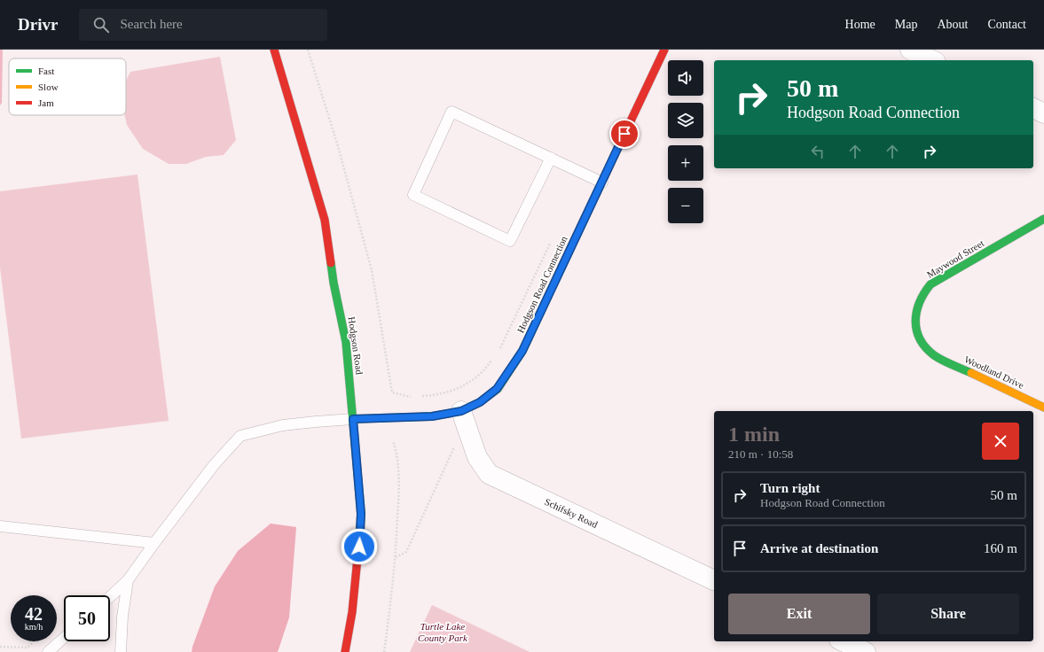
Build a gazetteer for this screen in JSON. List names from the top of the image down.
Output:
{
  "streets": {
    "street": [
      "Maywood Street",
      "Hodgson Road Connection",
      "Hodgson Road",
      "Woodland Drive",
      "Schifsky Road"
    ]
  },
  "crossings": [
    ["Maywood Street", "Woodland Drive"],
    ["Hodgson Road Connection", "Hodgson Road"],
    ["Hodgson Road Connection", "Schifsky Road"]
  ],
  "parks": ["Turtle Lake County Park"],
  "legend": ["Fast", "Slow", "Jam"],
  "page": {
    "header": "Drivr",
    "search": "Search here",
    "nav": [
      "Home",
      "Map",
      "About",
      "Contact"
    ],
    "map_buttons": ["+", "−"],
    "turn": ["50 m", "Hodgson Road Connection"],
    "heading": ["1 min", "210 m · 10:58"],
    "list": [
      {
        "name": "Turn right",
        "note": "Hodgson Road Connection",
        "value": "50 m"
      },
      {
        "name": "Arrive at destination",
        "value": "160 m"
      }
    ],
    "buttons": ["Exit", "Share"],
    "speed": "42 km/h",
    "limit": "50"
  }
}
